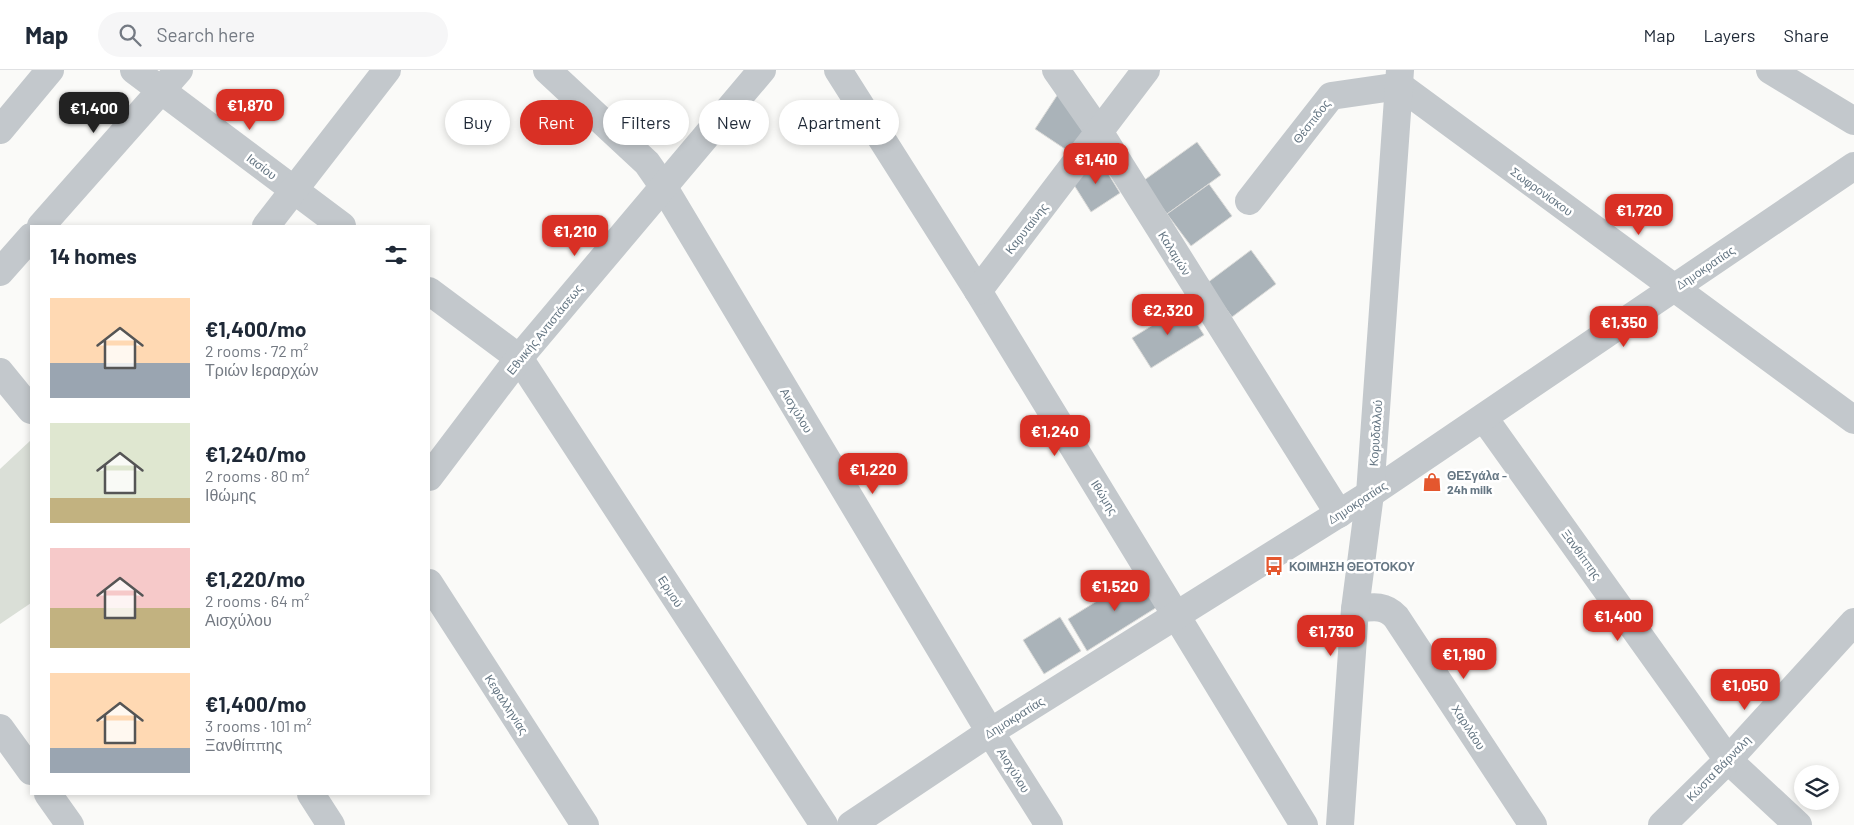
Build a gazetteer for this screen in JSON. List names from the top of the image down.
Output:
{
  "streets": {
    "street": [
      "Θέσπιδος",
      "Ιασίου",
      "Σωφρονίσκου",
      "Καρυταίνης",
      "Καλαμών",
      "Δημοκρατίας",
      "Εθνικής Αντιστάσεως",
      "Αισχύλου",
      "Κορυδαλλού",
      "Ιθώμης",
      "Ξανθίππης",
      "Ερμού",
      "Κεφαλληνίας",
      "Χαριλάου",
      "Κώστα Βάρναλη"
    ]
  },
  "crossings": [
    ["Θέσπιδος", "Σωφρονίσκου"],
    ["Θέσπιδος", "Κορυδαλλού"],
    ["Σωφρονίσκου", "Δημοκρατίας"],
    ["Σωφρονίσκου", "Κορυδαλλού"],
    ["Καρυταίνης", "Καλαμών"],
    ["Καρυταίνης", "Ιθώμης"],
    ["Καλαμών", "Δημοκρατίας"],
    ["Δημοκρατίας", "Αισχύλου"],
    ["Δημοκρατίας", "Κορυδαλλού"],
    ["Δημοκρατίας", "Ιθώμης"],
    ["Δημοκρατίας", "Ξανθίππης"],
    ["Εθνικής Αντιστάσεως", "Αισχύλου"],
    ["Εθνικής Αντιστάσεως", "Ερμού"],
    ["Κορυδαλλού", "Χαριλάου"],
    ["Ξανθίππης", "Κώστα Βάρναλη"]
  ],
  "places": {
    "shop": ["ΘΕΣγάλα - 24h milk"],
    "bus stop": ["ΚΟΙΜΗΣΗ ΘΕΟΤΟΚΟΥ"]
  },
  "page": {
    "header": "Map",
    "search": "Search here",
    "nav": ["Map", "Layers", "Share"],
    "price": [
      "€1,870",
      "€1,400",
      "€1,410",
      "€1,720",
      "€1,210",
      "€2,320",
      "€1,350",
      "€1,240",
      "€1,220",
      "€1,520",
      "€1,400",
      "€1,730",
      "€1,190",
      "€1,050"
    ],
    "chip": [
      "Buy",
      "Rent",
      "Filters",
      "New",
      "Apartment"
    ],
    "heading": "14 homes",
    "list": [
      {
        "name": "€1,400/mo",
        "note": "2 rooms · 72 m² · Τριών Ιεραρχών"
      },
      {
        "name": "€1,240/mo",
        "note": "2 rooms · 80 m² · Ιθώμης"
      },
      {
        "name": "€1,220/mo",
        "note": "2 rooms · 64 m² · Αισχύλου"
      },
      {
        "name": "€1,400/mo",
        "note": "3 rooms · 101 m² · Ξανθίππης"
      }
    ]
  }
}
